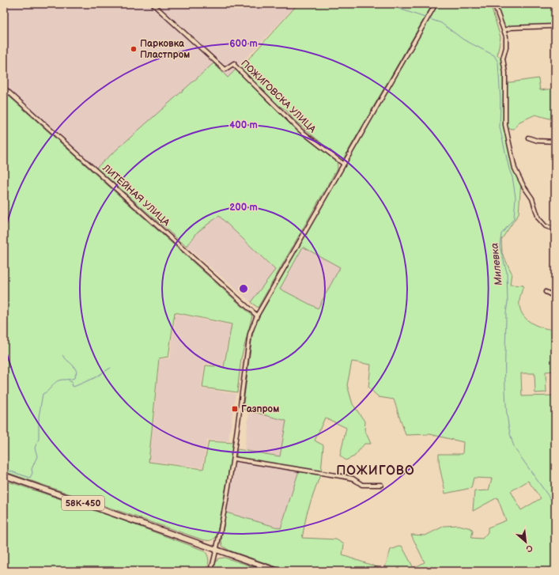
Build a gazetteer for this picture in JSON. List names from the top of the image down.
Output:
{
  "streets": {
    "highway": ["58К-450"],
    "street": ["ПОЖИГОВСКА УЛИЦА", "ЛИТЕЙНАЯ УЛИЦА"]
  },
  "districts": ["ПОЖИГОВО"],
  "water": ["Милевка"],
  "places": {
    "other": ["Парковка Пластпром"],
    "transit": ["Газпром"]
  },
  "north": "bottom right",
  "rings": ["600 m", "400 m", "200 m"]
}
